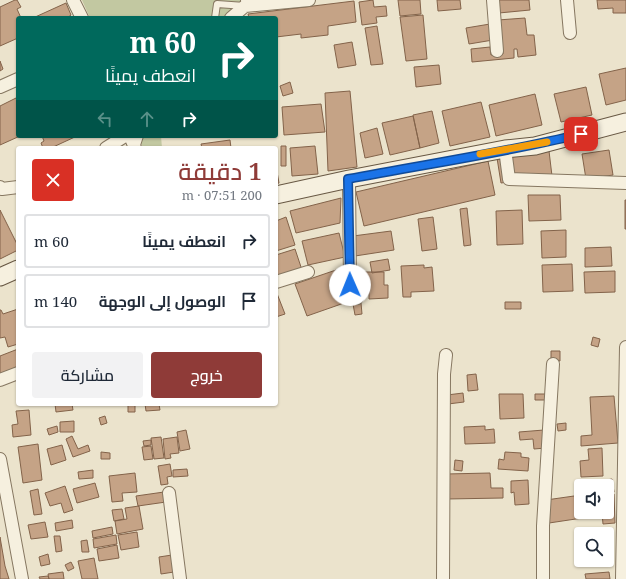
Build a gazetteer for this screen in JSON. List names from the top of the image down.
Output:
{
  "page": {
    "turn": ["60 m", "انعطف يمينًا"],
    "heading": ["1 دقيقة", "200 m · 07:51"],
    "list": [
      {
        "name": "انعطف يمينًا",
        "value": "60 m"
      },
      {
        "name": "الوصول إلى الوجهة",
        "value": "140 m"
      }
    ],
    "buttons": ["خروج", "مشاركة"]
  }
}
